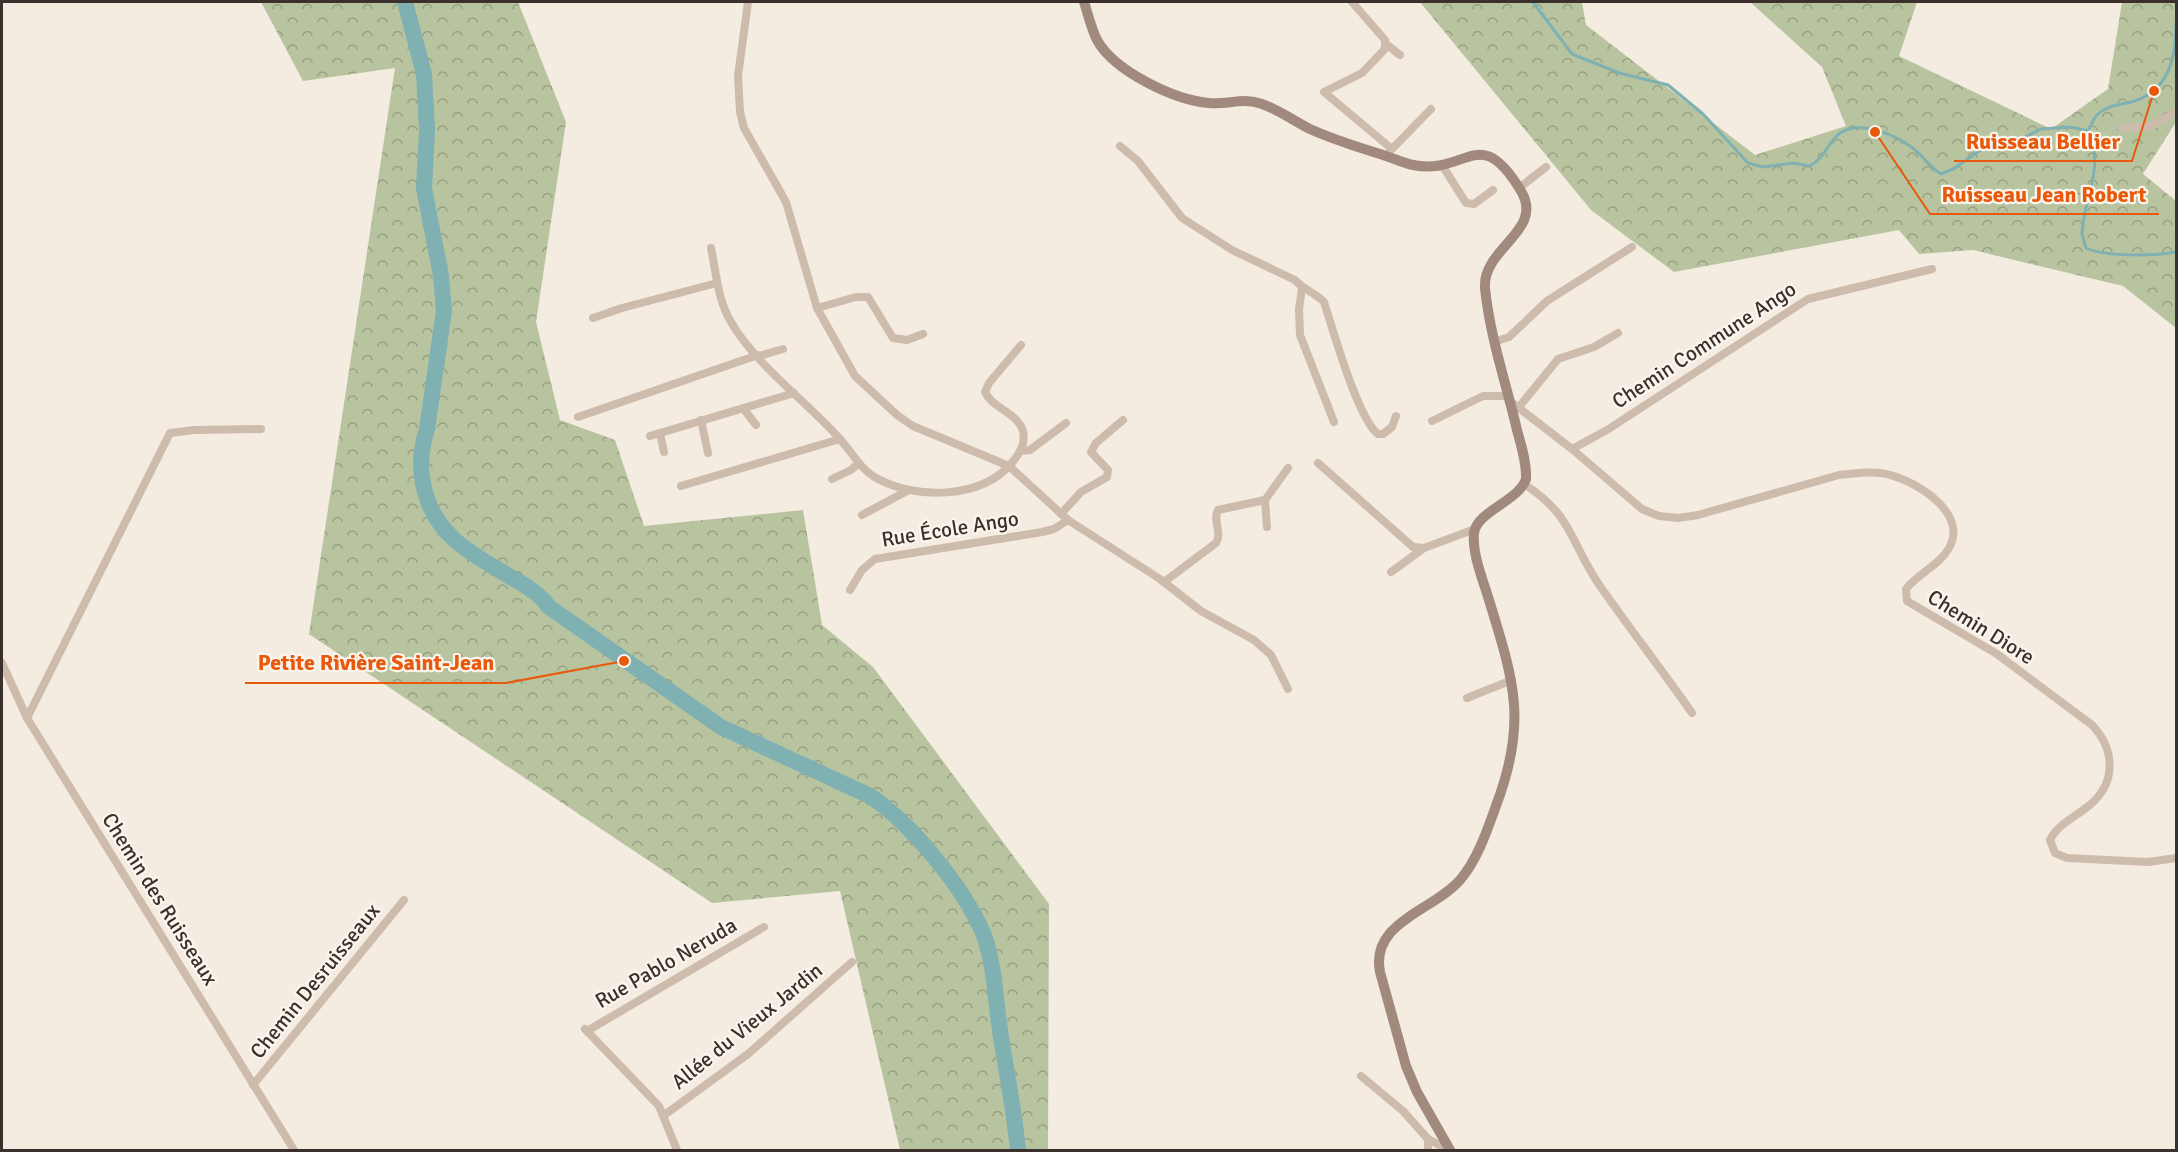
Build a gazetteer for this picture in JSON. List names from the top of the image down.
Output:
{
  "streets": {
    "street": [
      "Chemin Commune Ango",
      "Rue École Ango",
      "Chemin Diore",
      "Chemin des Ruisseaux",
      "Rue Pablo Neruda",
      "Chemin Desruisseaux",
      "Allée du Vieux Jardin"
    ]
  },
  "crossings": [
    ["Chemin Commune Ango", "Chemin Diore"],
    ["Chemin des Ruisseaux", "Chemin Desruisseaux"],
    ["Rue Pablo Neruda", "Allée du Vieux Jardin"]
  ],
  "places": ["Ruisseau Bellier", "Ruisseau Jean Robert", "Petite Rivière Saint-Jean"]
}
